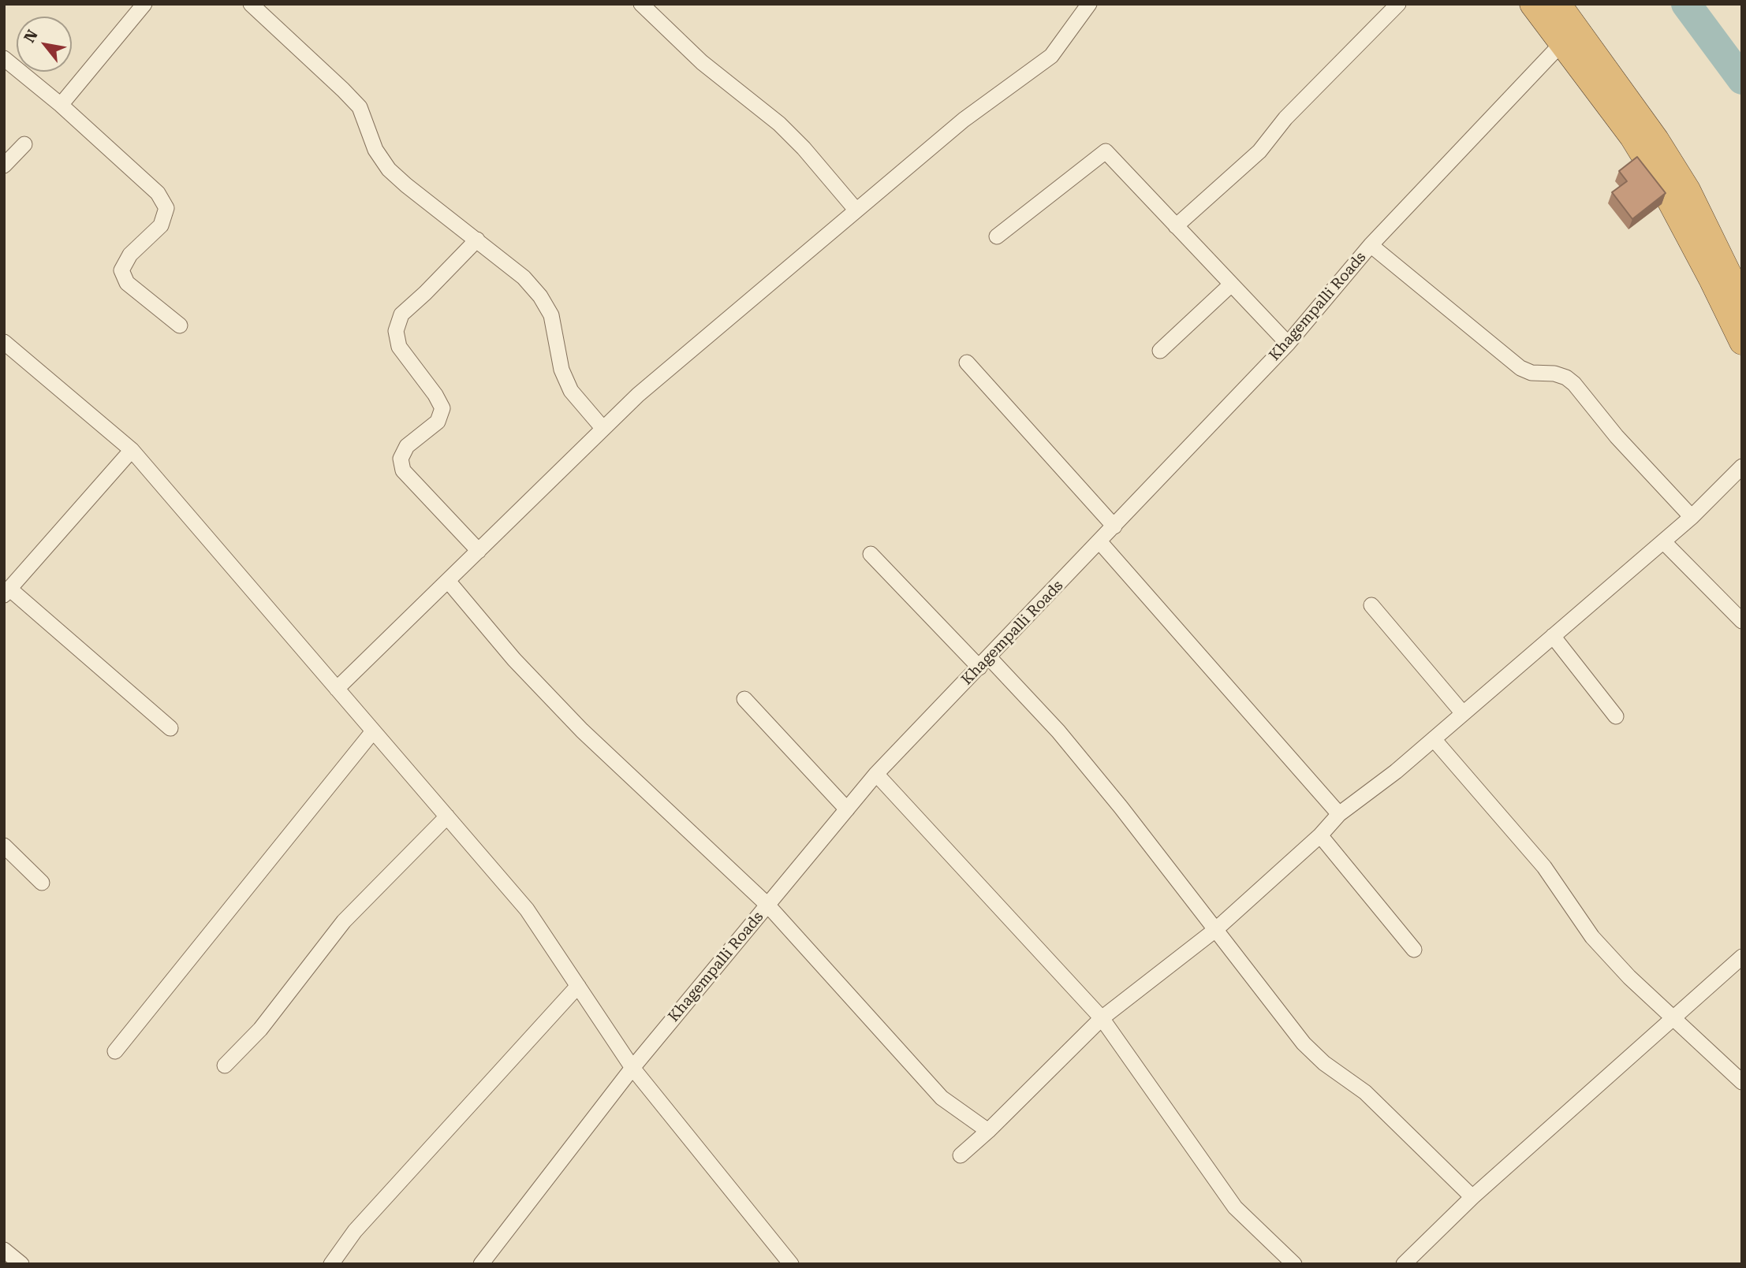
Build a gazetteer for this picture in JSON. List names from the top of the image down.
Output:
{
  "streets": {
    "street": ["Khagempalli Roads"]
  },
  "north": "top left"
}
